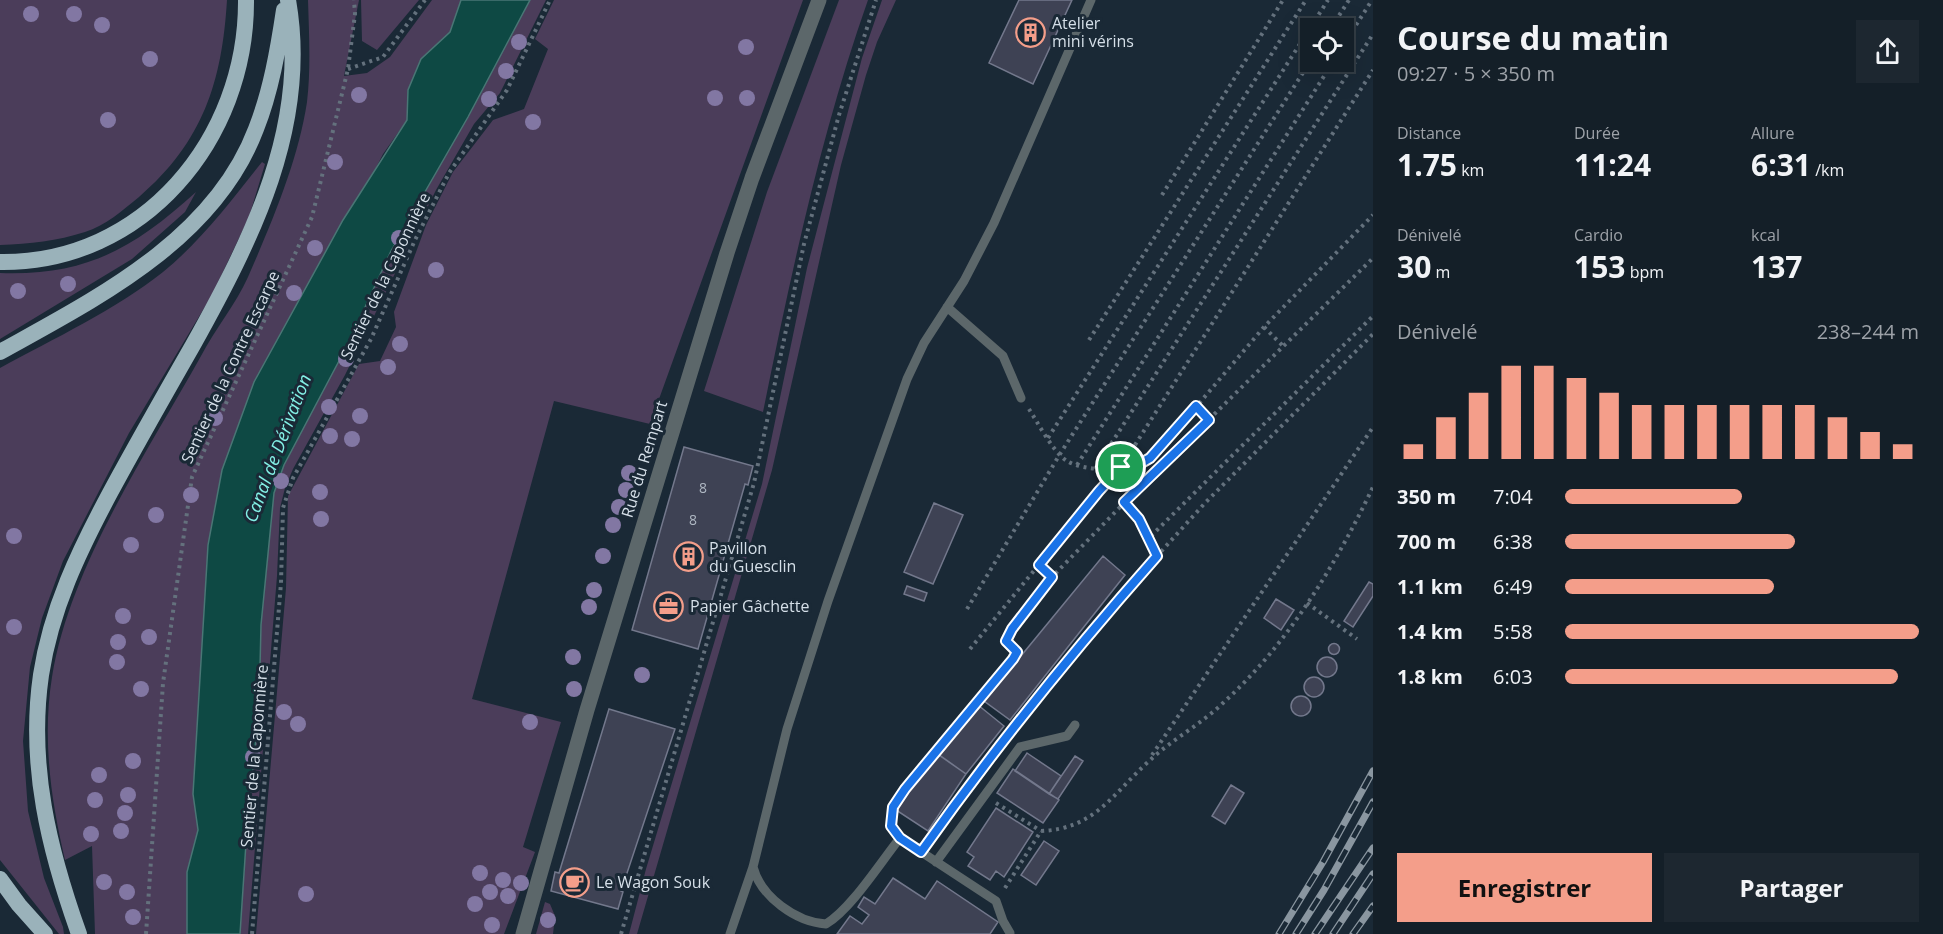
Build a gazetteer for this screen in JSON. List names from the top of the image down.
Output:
{
  "streets": {
    "street": ["Rue du Rempart"],
    "path": ["Sentier de la Caponnière", "Sentier de la Contre Escarpe"]
  },
  "water": ["Canal de Dérivation"],
  "places": {
    "building": ["Atelier mini vérins", "Pavillon du Guesclin"],
    "office": ["Papier Gâchette"],
    "cafe": ["Le Wagon Souk"]
  },
  "house_numbers": ["8", "8"],
  "page": {
    "heading": ["Course du matin", "09:27 · 5 × 350 m"],
    "stats": [
      ["Distance", "1.75 km"],
      ["Durée", "11:24"],
      ["Allure", "6:31 /km"],
      ["Dénivelé", "30 m"],
      ["Cardio", "153 bpm"],
      ["kcal", "137"]
    ],
    "chart": ["Dénivelé", "238–244 m"],
    "list": [
      {
        "name": "350 m",
        "note": "7:04"
      },
      {
        "name": "700 m",
        "note": "6:38"
      },
      {
        "name": "1.1 km",
        "note": "6:49"
      },
      {
        "name": "1.4 km",
        "note": "5:58"
      },
      {
        "name": "1.8 km",
        "note": "6:03"
      }
    ],
    "buttons": ["Enregistrer", "Partager"]
  }
}
